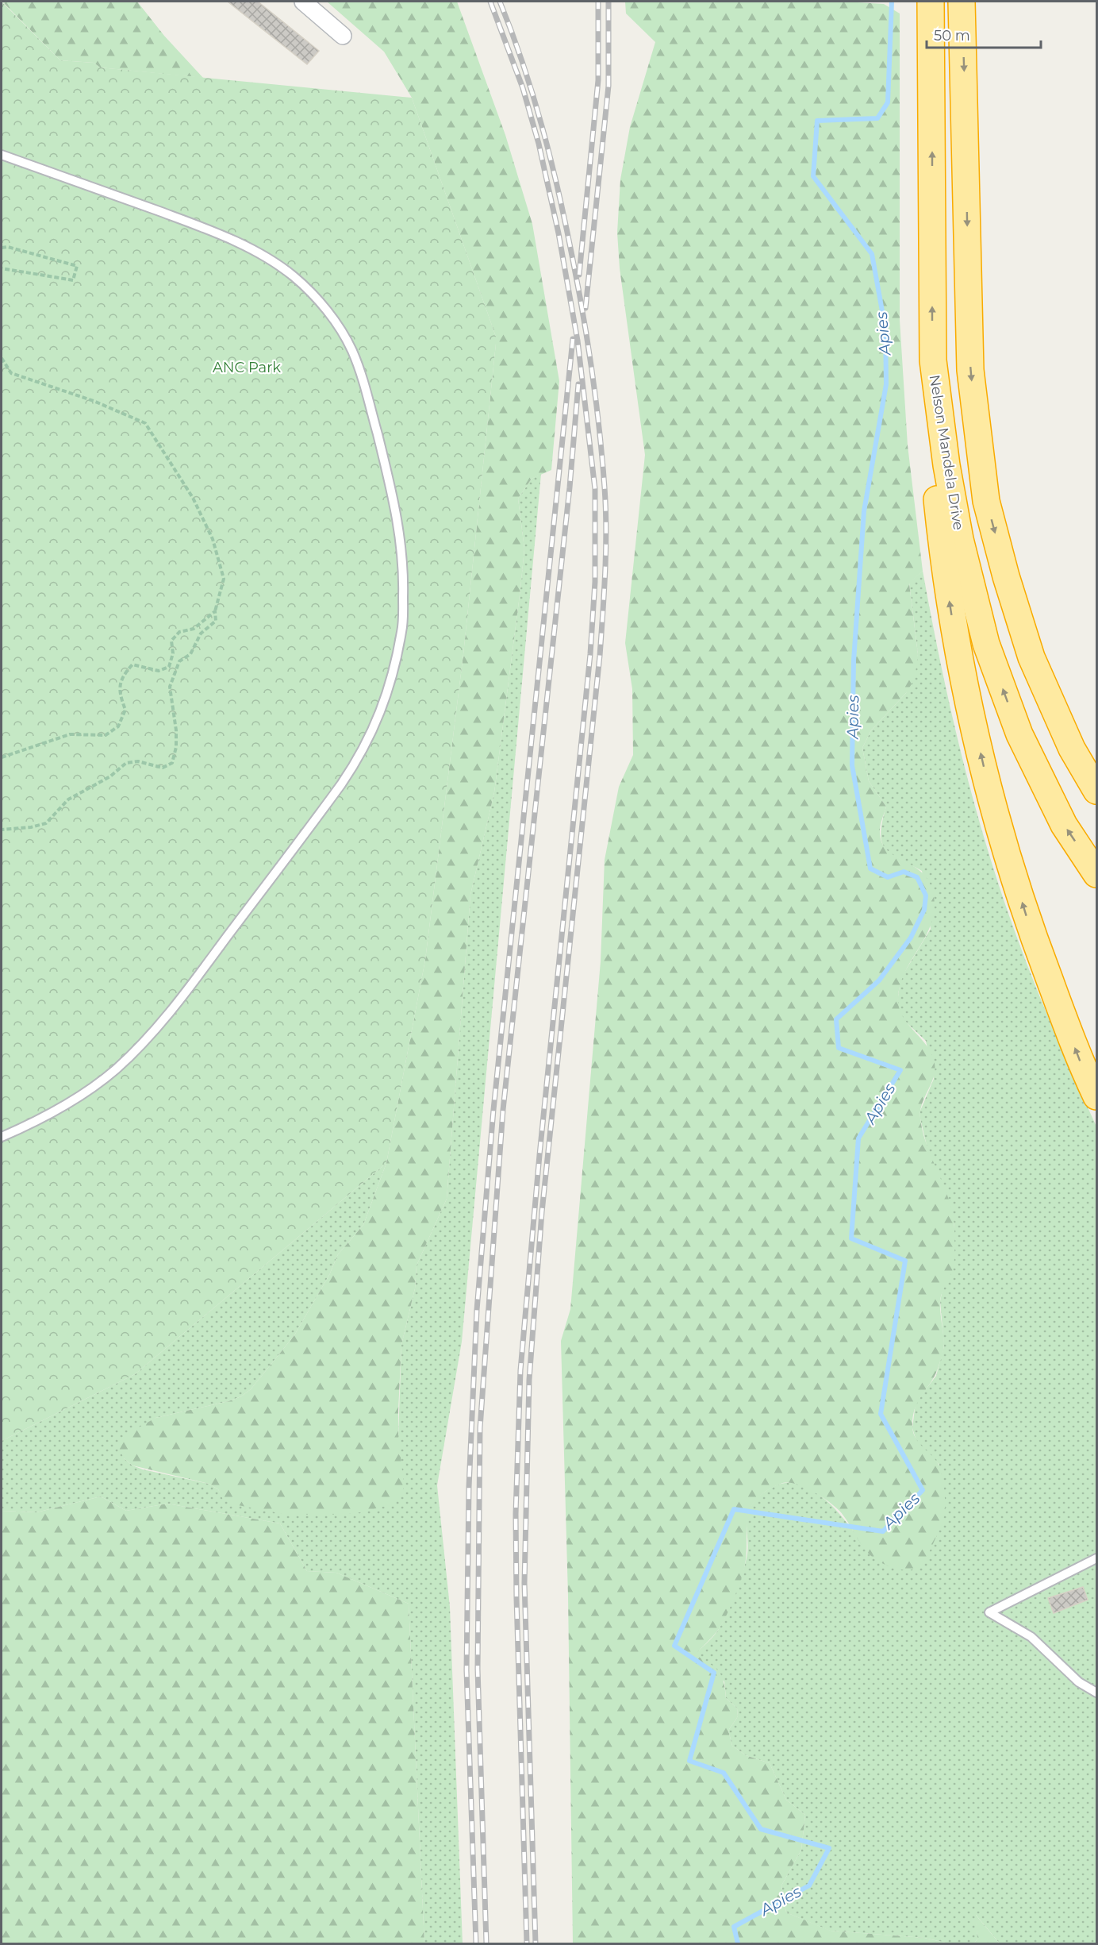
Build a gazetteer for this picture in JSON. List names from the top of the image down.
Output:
{
  "streets": {
    "highway": ["Nelson Mandela Drive"]
  },
  "water": ["Apies"],
  "parks": ["ANC Park"],
  "scale_bar": "50 m"
}
